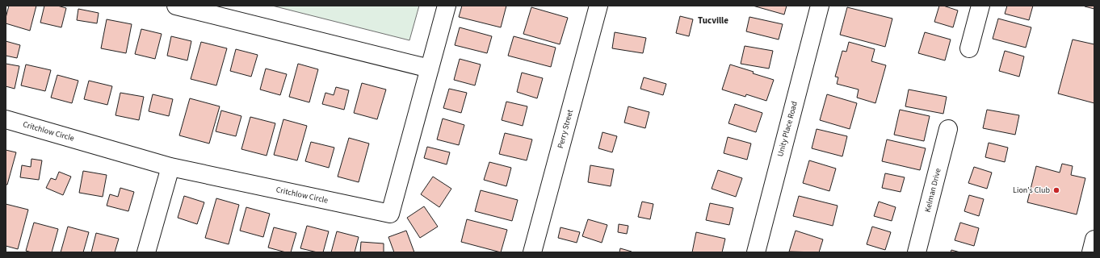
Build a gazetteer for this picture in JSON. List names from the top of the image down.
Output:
{
  "streets": {
    "street": [
      "Perry Street",
      "Unity Place Road",
      "Critchlow Circle",
      "Kelman Drive"
    ]
  },
  "districts": ["Tucville"],
  "places": ["Lion's Club"]
}
